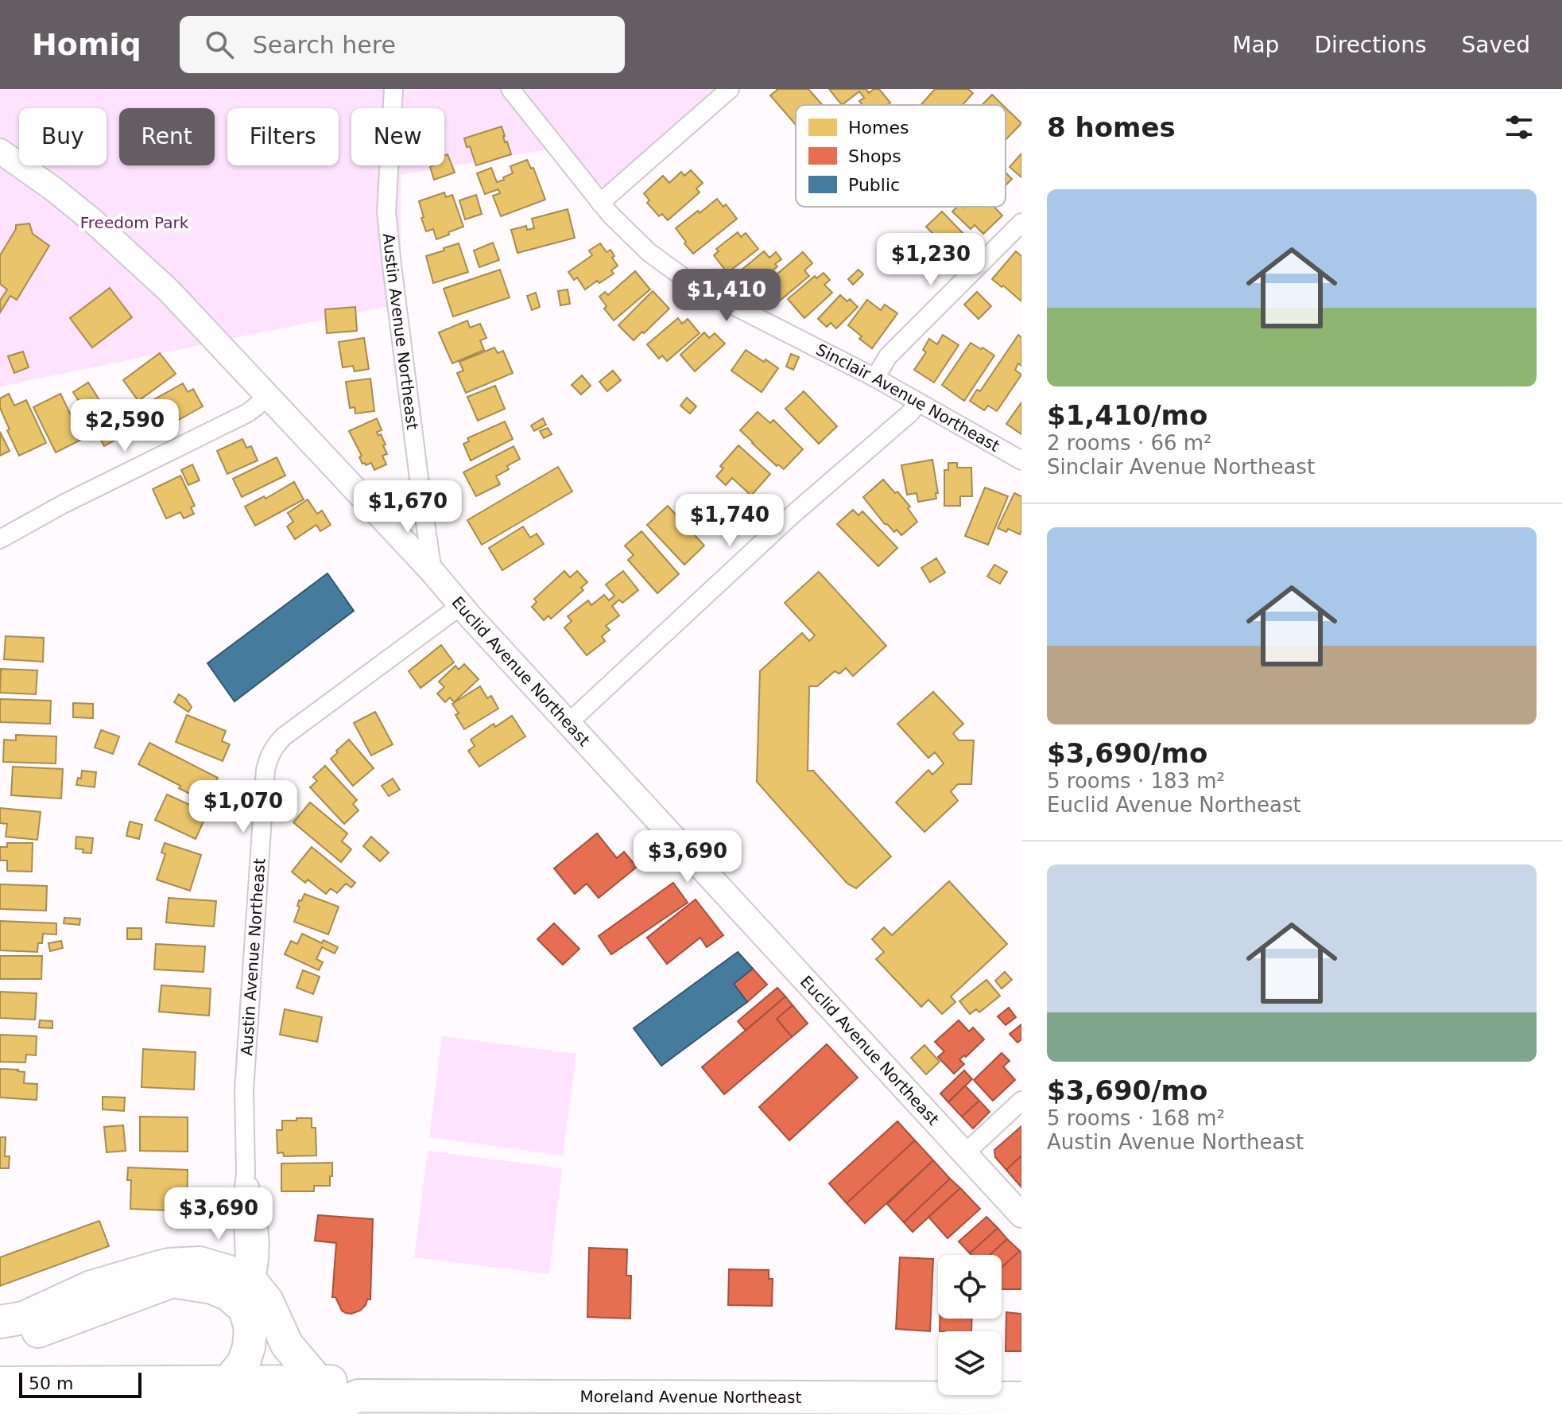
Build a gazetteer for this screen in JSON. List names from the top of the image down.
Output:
{
  "streets": {
    "highway": ["Moreland Avenue Northeast"],
    "street": ["Austin Avenue Northeast", "Sinclair Avenue Northeast", "Euclid Avenue Northeast"]
  },
  "crossings": [
    ["Austin Avenue Northeast", "Euclid Avenue Northeast"]
  ],
  "parks": ["Freedom Park"],
  "legend": ["Homes", "Shops", "Public"],
  "scale_bar": "50 m",
  "page": {
    "header": "Homiq",
    "search": "Search here",
    "nav": ["Map", "Directions", "Saved"],
    "heading": "8 homes",
    "chip": [
      "Buy",
      "Rent",
      "Filters",
      "New"
    ],
    "list": [
      {
        "name": "$1,410/mo",
        "note": "2 rooms · 66 m² · Sinclair Avenue Northeast"
      },
      {
        "name": "$3,690/mo",
        "note": "5 rooms · 183 m² · Euclid Avenue Northeast"
      },
      {
        "name": "$3,690/mo",
        "note": "5 rooms · 168 m² · Austin Avenue Northeast"
      }
    ],
    "price": [
      "$1,230",
      "$1,410",
      "$2,590",
      "$1,670",
      "$1,740",
      "$1,070",
      "$3,690",
      "$3,690"
    ],
    "scale": "50 m"
  }
}
